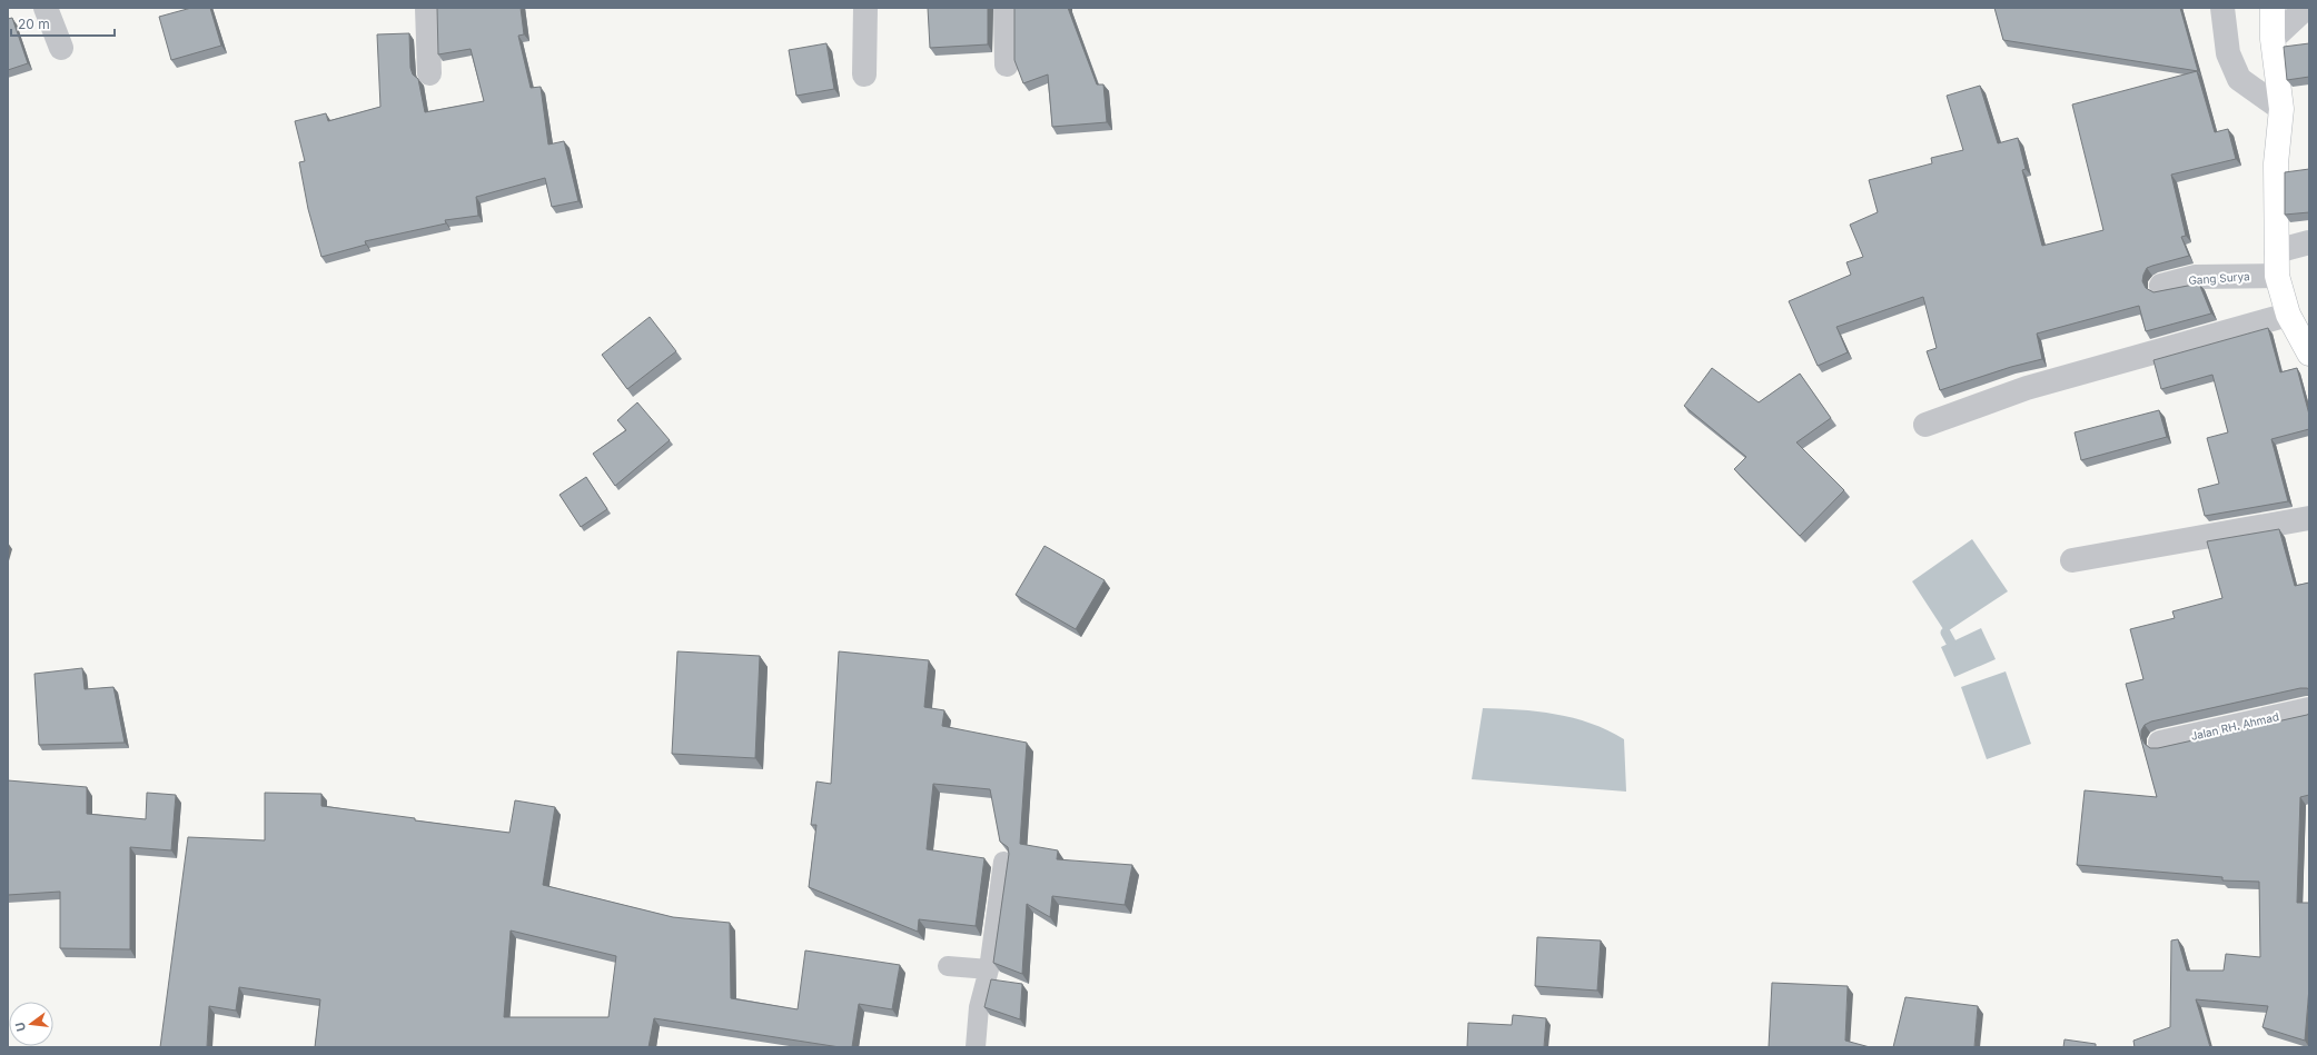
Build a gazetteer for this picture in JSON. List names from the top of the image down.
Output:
{
  "streets": {
    "street": ["Gang Surya", "Jalan RH. Ahmad"]
  },
  "scale_bar": "20 m",
  "north": "left"
}
